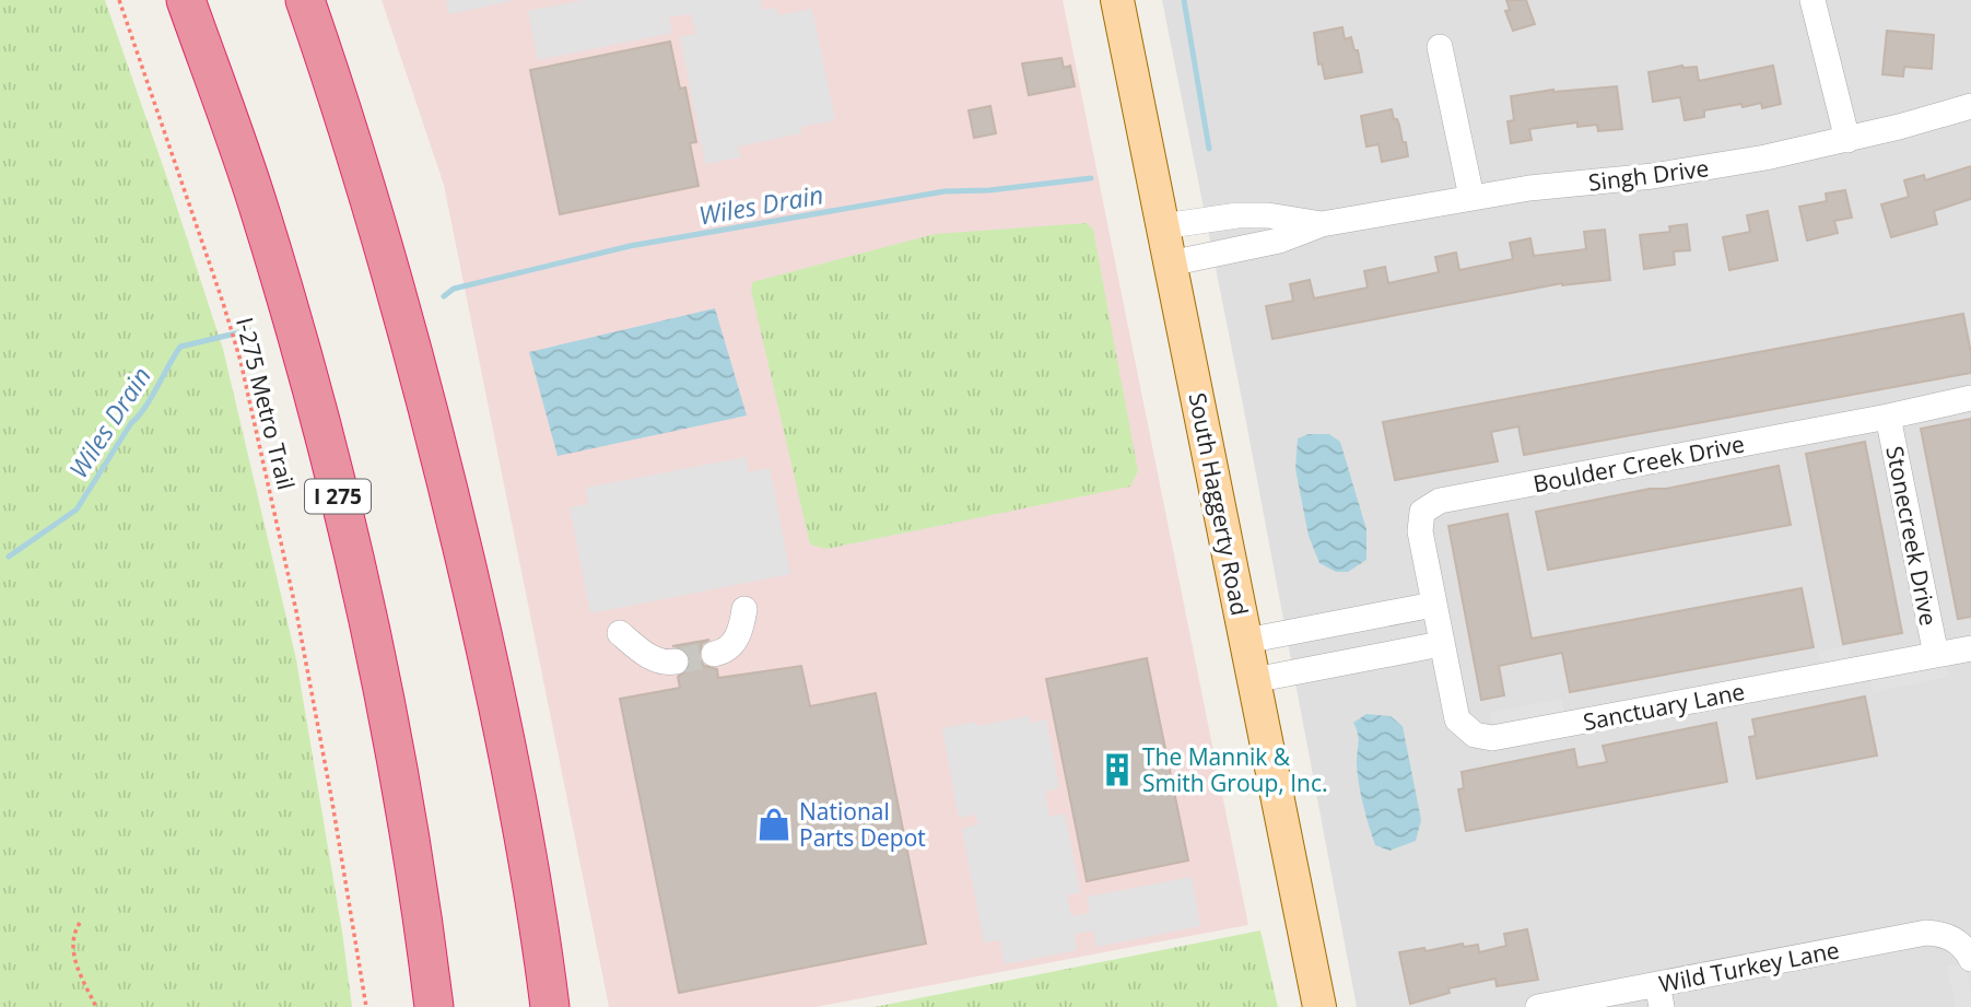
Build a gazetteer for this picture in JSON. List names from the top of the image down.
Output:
{
  "streets": {
    "highway": ["I 275"],
    "main road": ["South Haggerty Road"],
    "street": [
      "Singh Drive",
      "Boulder Creek Drive",
      "Stonecreek Drive",
      "Sanctuary Lane",
      "Wild Turkey Lane"
    ],
    "path": ["I-275 Metro Trail"]
  },
  "crossings": [
    ["Singh Drive", "South Haggerty Road"],
    ["Boulder Creek Drive", "Stonecreek Drive"],
    ["Boulder Creek Drive", "Sanctuary Lane"],
    ["Stonecreek Drive", "Sanctuary Lane"]
  ],
  "water": ["Wiles Drain"],
  "places": {
    "building": ["The Mannik & Smith Group, Inc."],
    "shop": ["National Parts Depot"]
  }
}
